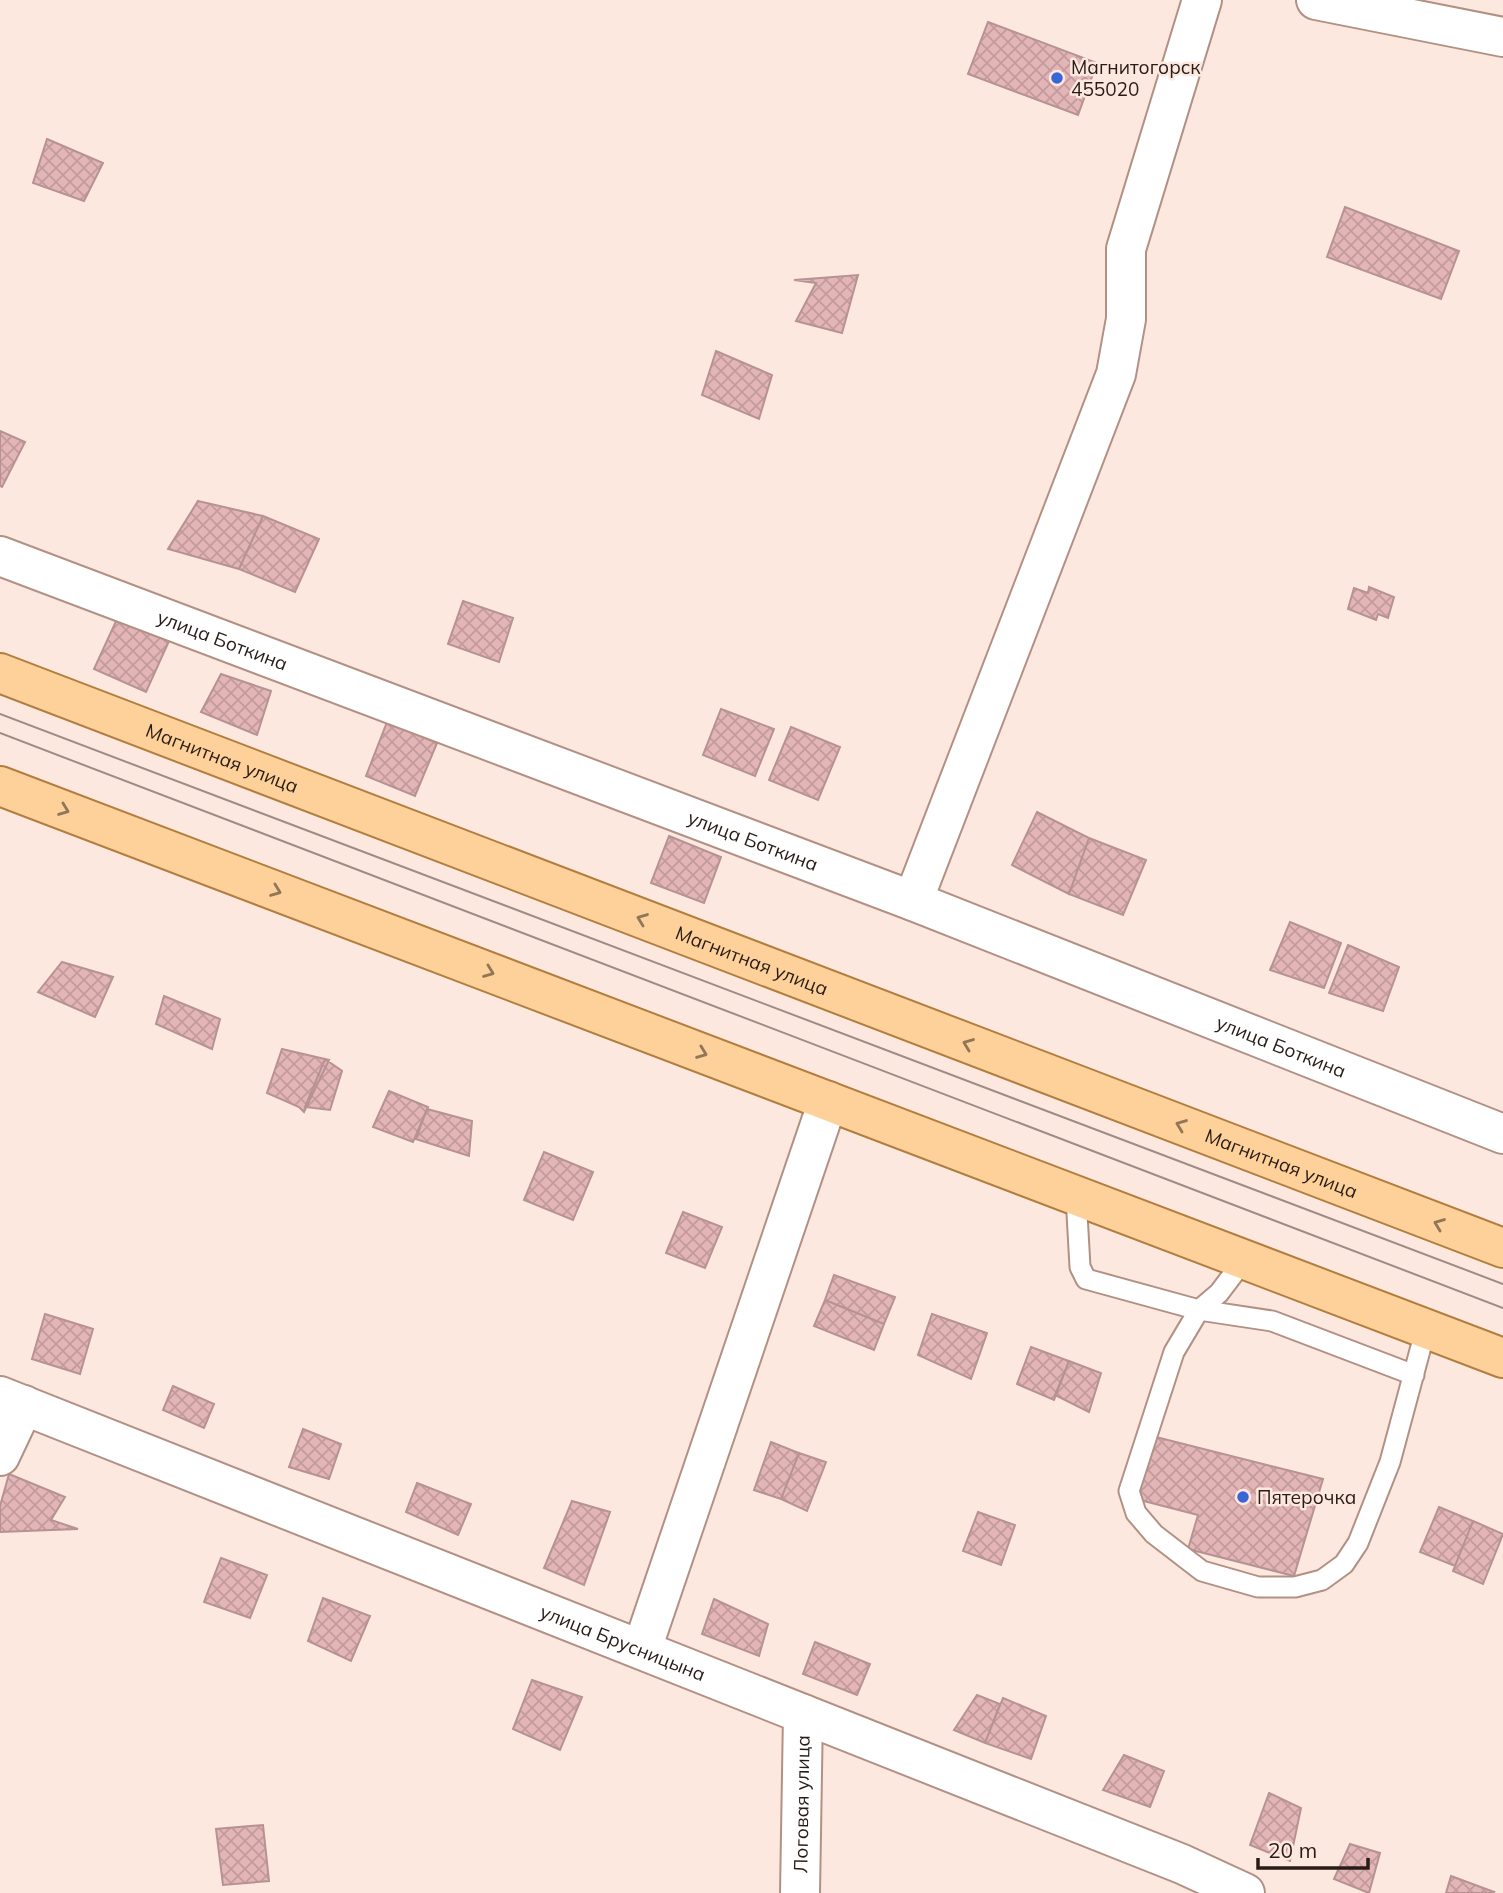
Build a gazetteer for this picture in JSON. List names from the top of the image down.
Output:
{
  "streets": {
    "main road": ["Магнитная улица"],
    "street": ["улица Боткина", "улица Брусницына", "Логовая улица"]
  },
  "crossings": [
    ["улица Брусницына", "Логовая улица"]
  ],
  "places": ["Магнитогорск 455020", "Пятерочка"],
  "scale_bar": "20 m"
}
